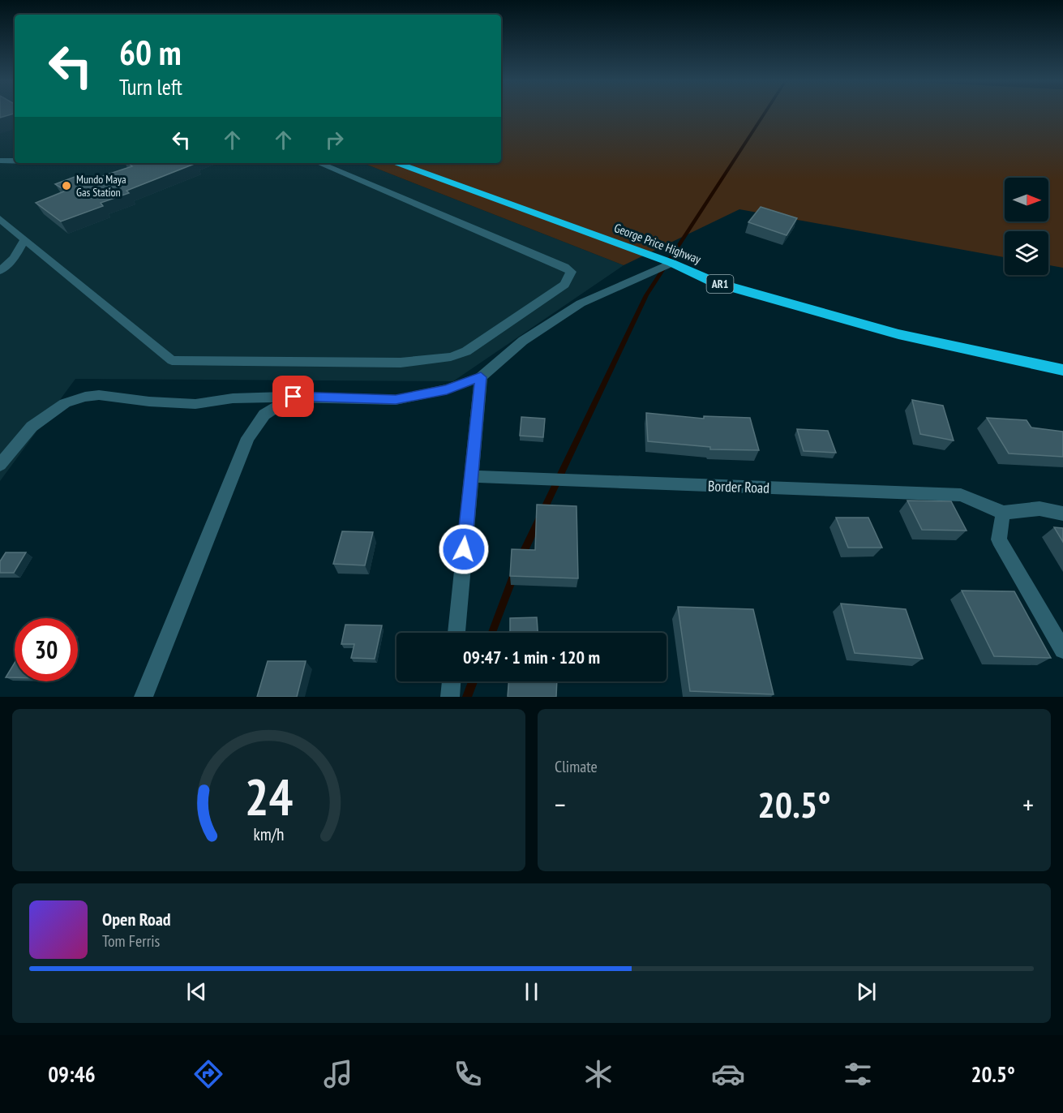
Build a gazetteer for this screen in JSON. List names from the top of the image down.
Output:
{
  "streets": {
    "highway": ["George Price Highway", "AR1"],
    "street": ["Border Road"]
  },
  "places": ["Mundo Maya Gas Station"],
  "north": "right",
  "page": {
    "turn": ["60 m", "Turn left"],
    "limit": "30",
    "trip": "09:47 · 1 min · 120 m",
    "tile": "Climate",
    "heat": ["−", "20.5°", "+"],
    "song": ["Open Road", "Tom Ferris"],
    "tabs": ["09:46", "20.5°"],
    "gauge": ["24", "km/h"]
  }
}
